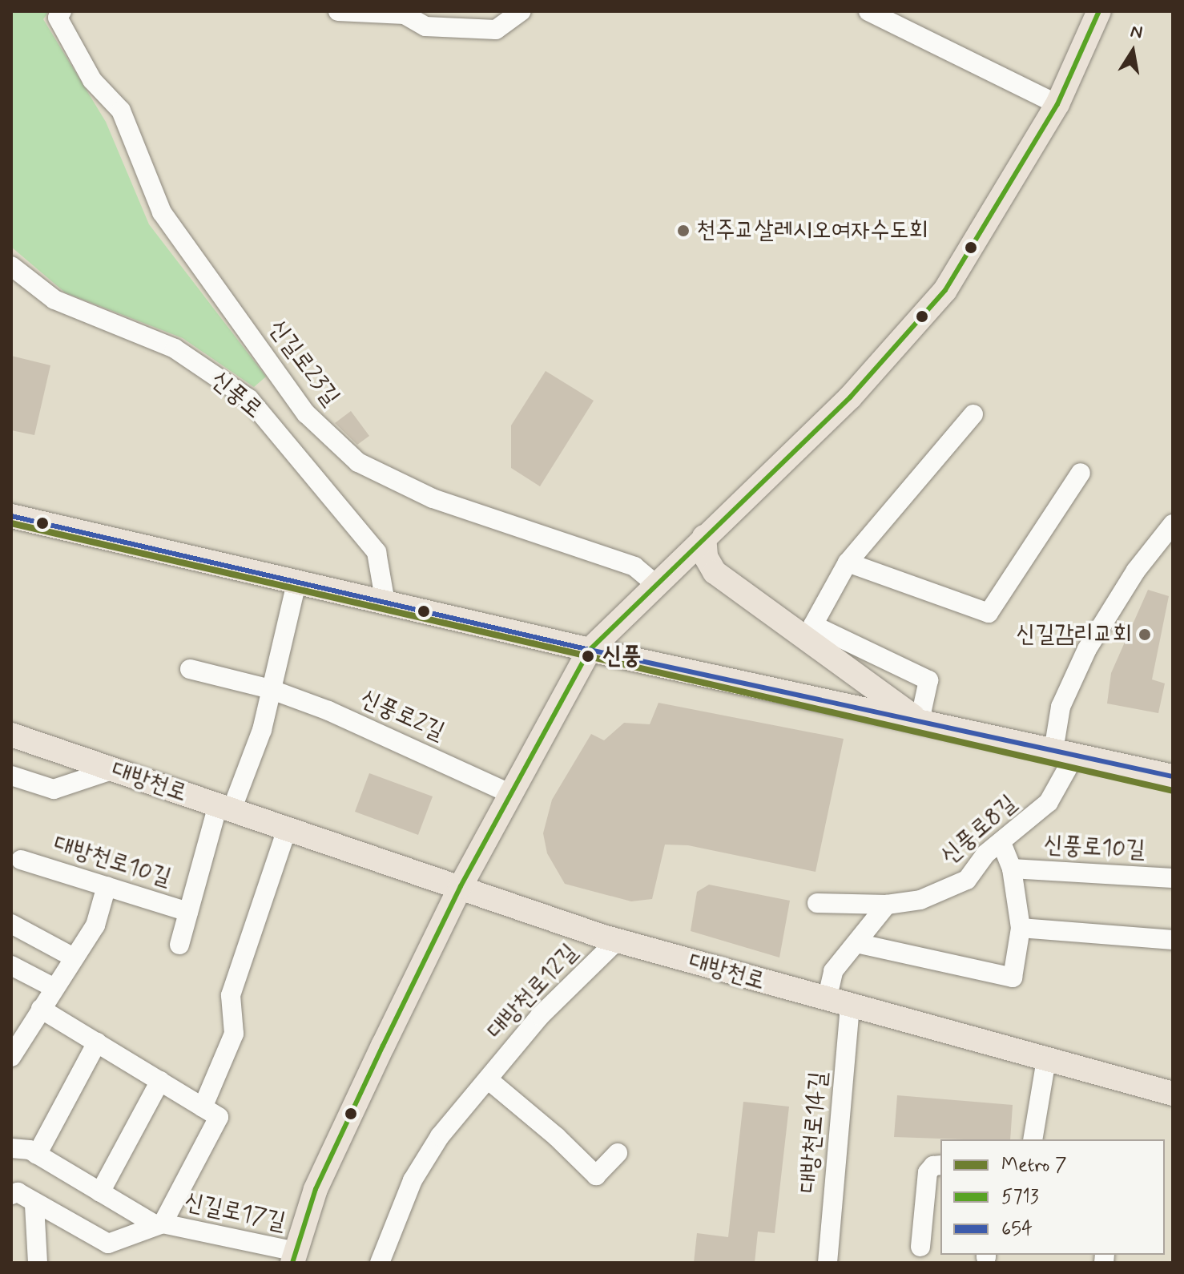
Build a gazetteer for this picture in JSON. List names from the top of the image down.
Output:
{
  "streets": {
    "main road": ["대방천로"],
    "street": [
      "신길로23길",
      "신풍로",
      "신풍로2길",
      "신풍로8길",
      "신풍로10길",
      "대방천로10길",
      "대방천로12길",
      "대방천로14길",
      "신길로17길"
    ]
  },
  "crossings": [
    ["대방천로", "대방천로10길"],
    ["대방천로", "대방천로12길"],
    ["대방천로", "대방천로14길"]
  ],
  "places": ["천주교살레시오여자수도회", "신길감리교회", "신풍"],
  "lines": ["transit line 5713", "transit line 654", "metro line 7"],
  "legend": ["Metro 7", "5713", "654"],
  "north": "top"
}
